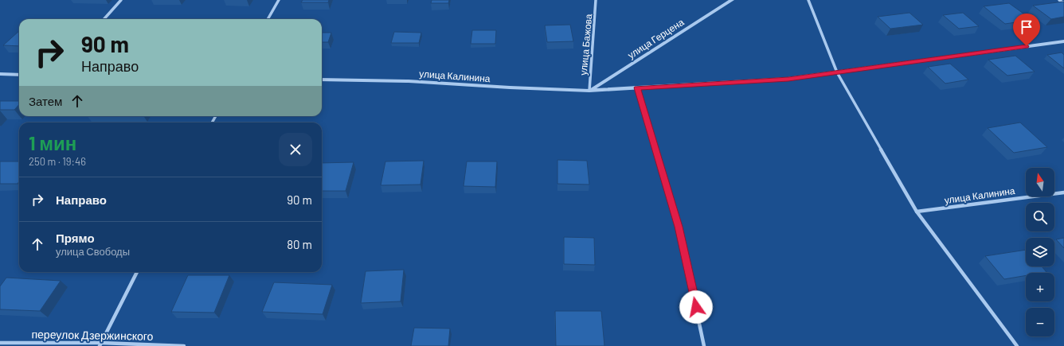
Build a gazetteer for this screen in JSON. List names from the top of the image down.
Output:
{
  "streets": {
    "street": [
      "улица Герцена",
      "улица Бажова",
      "улица Калинина",
      "переулок Дзержинского"
    ]
  },
  "crossings": [
    ["улица Герцена", "улица Бажова"],
    ["улица Герцена", "улица Калинина"],
    ["улица Бажова", "улица Калинина"]
  ],
  "north": "top",
  "page": {
    "turn": ["90 m", "Направо"],
    "then": "Затем",
    "heading": ["1 мин", "250 m · 19:46"],
    "map_buttons": ["+", "−"],
    "list": [
      {
        "name": "Направо",
        "value": "90 m"
      },
      {
        "name": "Прямо",
        "note": "улица Свободы",
        "value": "80 m"
      }
    ]
  }
}
